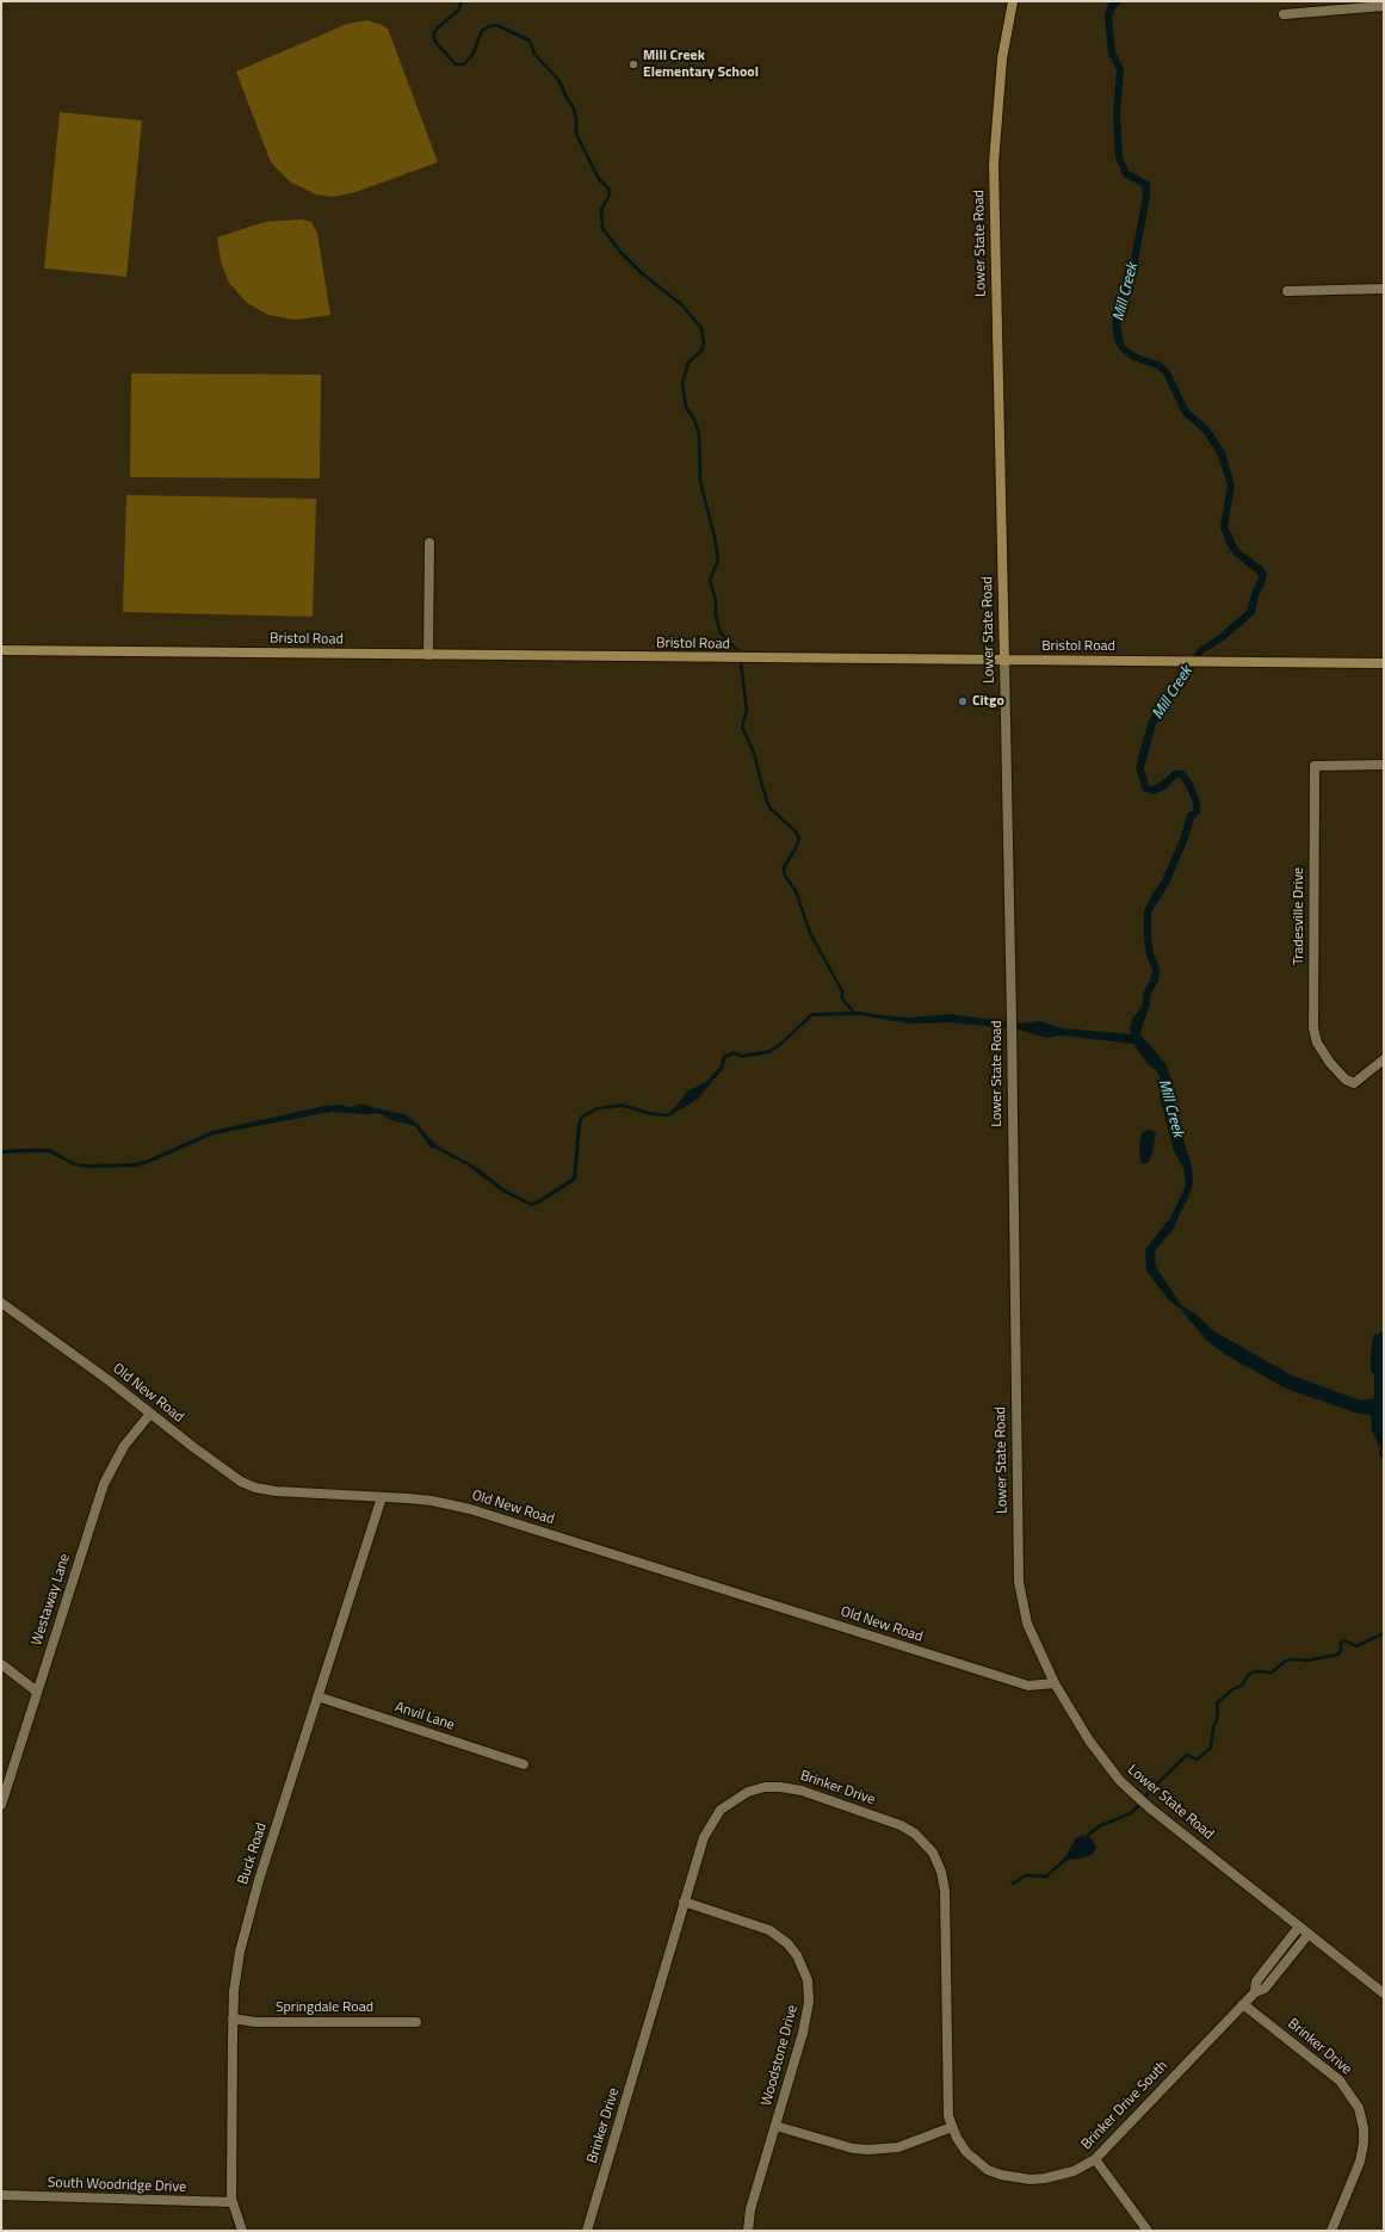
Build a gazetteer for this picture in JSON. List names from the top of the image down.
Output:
{
  "streets": {
    "main road": ["Lower State Road", "Bristol Road"],
    "street": [
      "Tradesville Drive",
      "Old New Road",
      "Westaway Lane",
      "Anvil Lane",
      "Brinker Drive",
      "Buck Road",
      "Springdale Road",
      "Woodstone Drive",
      "Brinker Drive South",
      "South Woodridge Drive"
    ]
  },
  "crossings": [
    ["Lower State Road", "Bristol Road"],
    ["Lower State Road", "Old New Road"],
    ["Lower State Road", "Brinker Drive South"],
    ["Old New Road", "Westaway Lane"],
    ["Old New Road", "Buck Road"],
    ["Anvil Lane", "Buck Road"],
    ["Brinker Drive", "Woodstone Drive"],
    ["Brinker Drive", "Brinker Drive South"],
    ["Buck Road", "Springdale Road"],
    ["Buck Road", "South Woodridge Drive"]
  ],
  "water": ["Mill Creek"],
  "places": ["Mill Creek Elementary School", "Citgo"]
}
